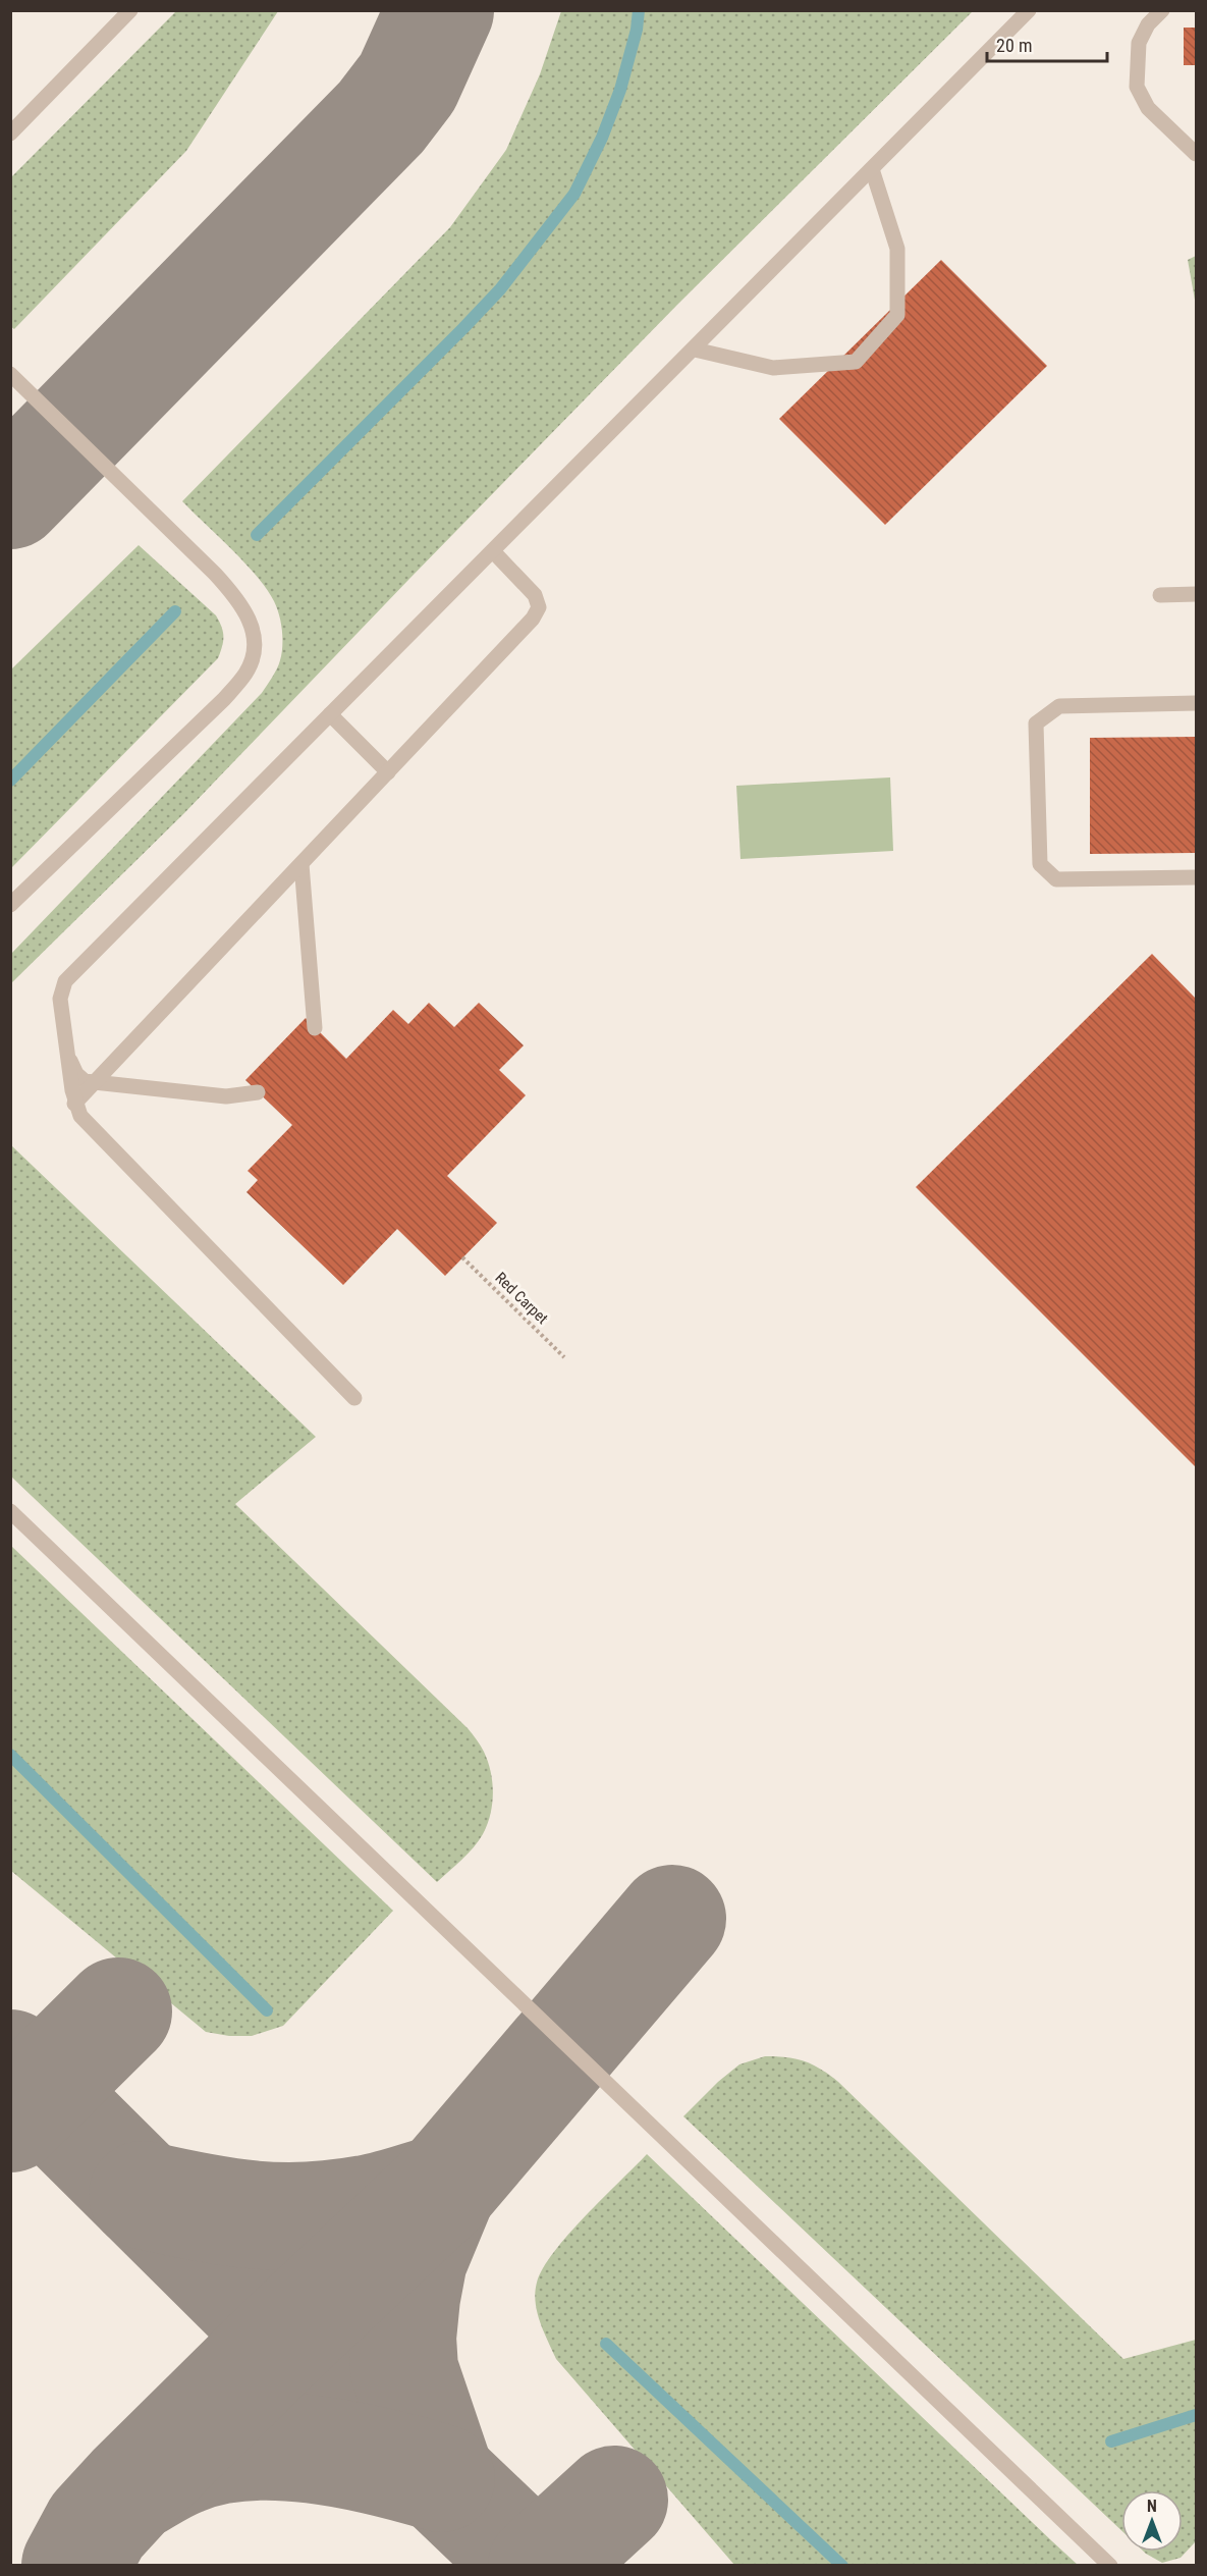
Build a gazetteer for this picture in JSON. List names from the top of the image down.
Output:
{
  "streets": {
    "path": ["Red Carpet"]
  },
  "scale_bar": "20 m",
  "north": "top"
}
